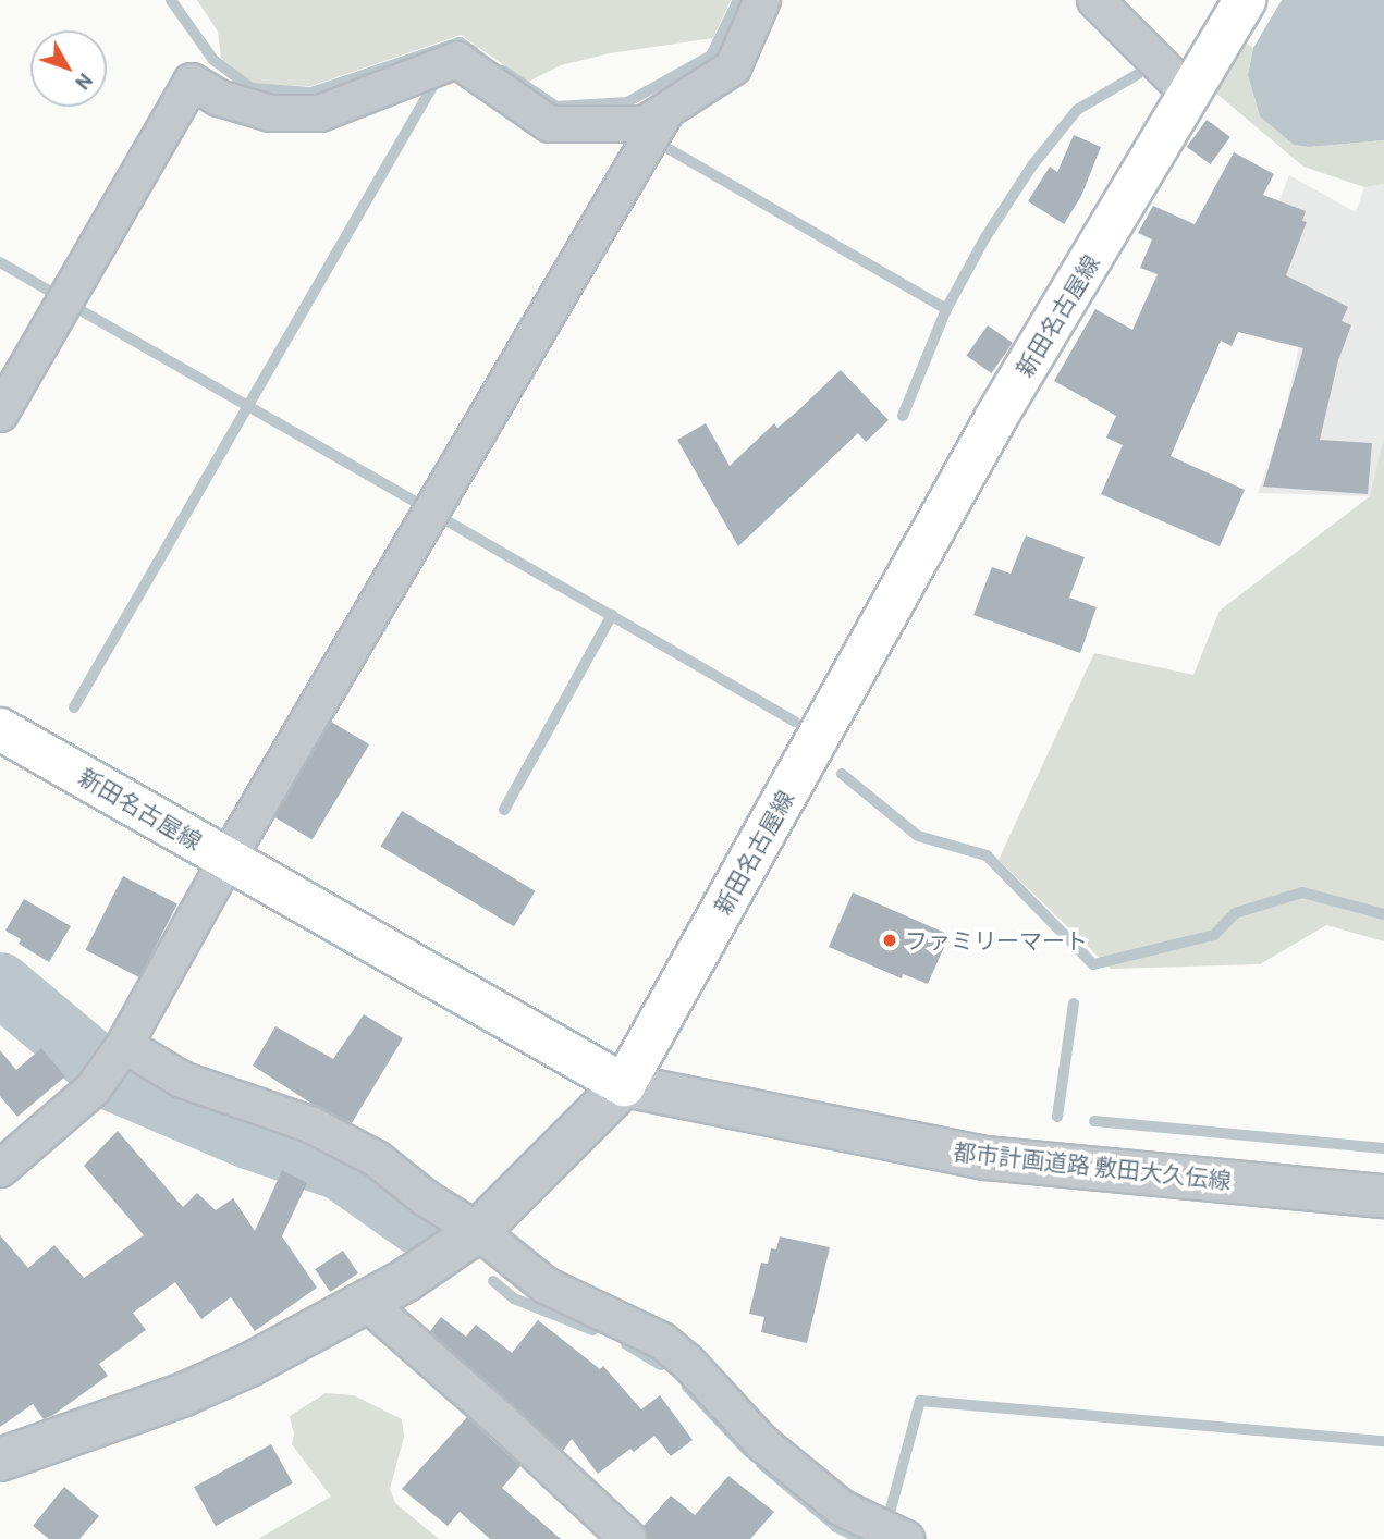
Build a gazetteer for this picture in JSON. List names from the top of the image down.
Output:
{
  "streets": {
    "main road": ["新田名古屋線"],
    "street": ["都市計画道路 敷田大久伝線"]
  },
  "crossings": [
    ["新田名古屋線", "都市計画道路 敷田大久伝線"]
  ],
  "places": ["ファミリーマート"],
  "north": "bottom right"
}
